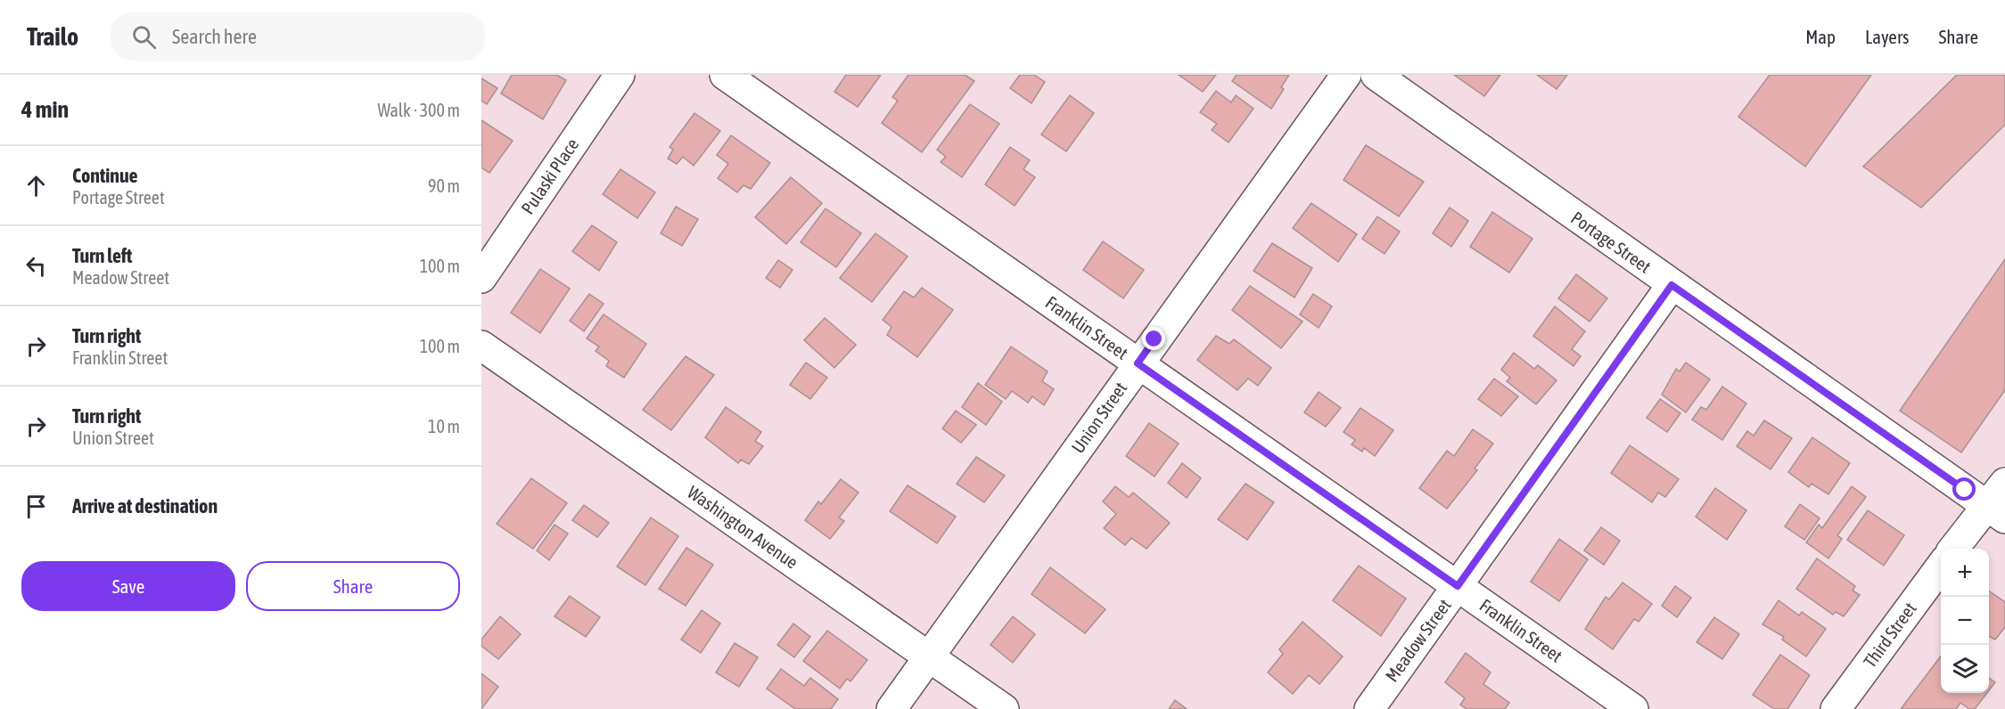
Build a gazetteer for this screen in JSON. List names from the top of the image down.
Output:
{
  "streets": {
    "street": [
      "Pulaski Place",
      "Portage Street",
      "Franklin Street",
      "Union Street",
      "Washington Avenue",
      "Third Street",
      "Meadow Street"
    ]
  },
  "crossings": [
    ["Portage Street", "Meadow Street"],
    ["Franklin Street", "Union Street"],
    ["Franklin Street", "Meadow Street"],
    ["Union Street", "Washington Avenue"]
  ],
  "page": {
    "header": "Trailo",
    "search": "Search here",
    "nav": ["Map", "Layers", "Share"],
    "heading": ["4 min", "Walk · 300 m"],
    "list": [
      ["Continue", "Portage Street", "90 m"],
      ["Turn left", "Meadow Street", "100 m"],
      ["Turn right", "Franklin Street", "100 m"],
      ["Turn right", "Union Street", "10 m"],
      "Arrive at destination"
    ],
    "buttons": ["Save", "Share"],
    "map_buttons": ["+", "−"]
  }
}
